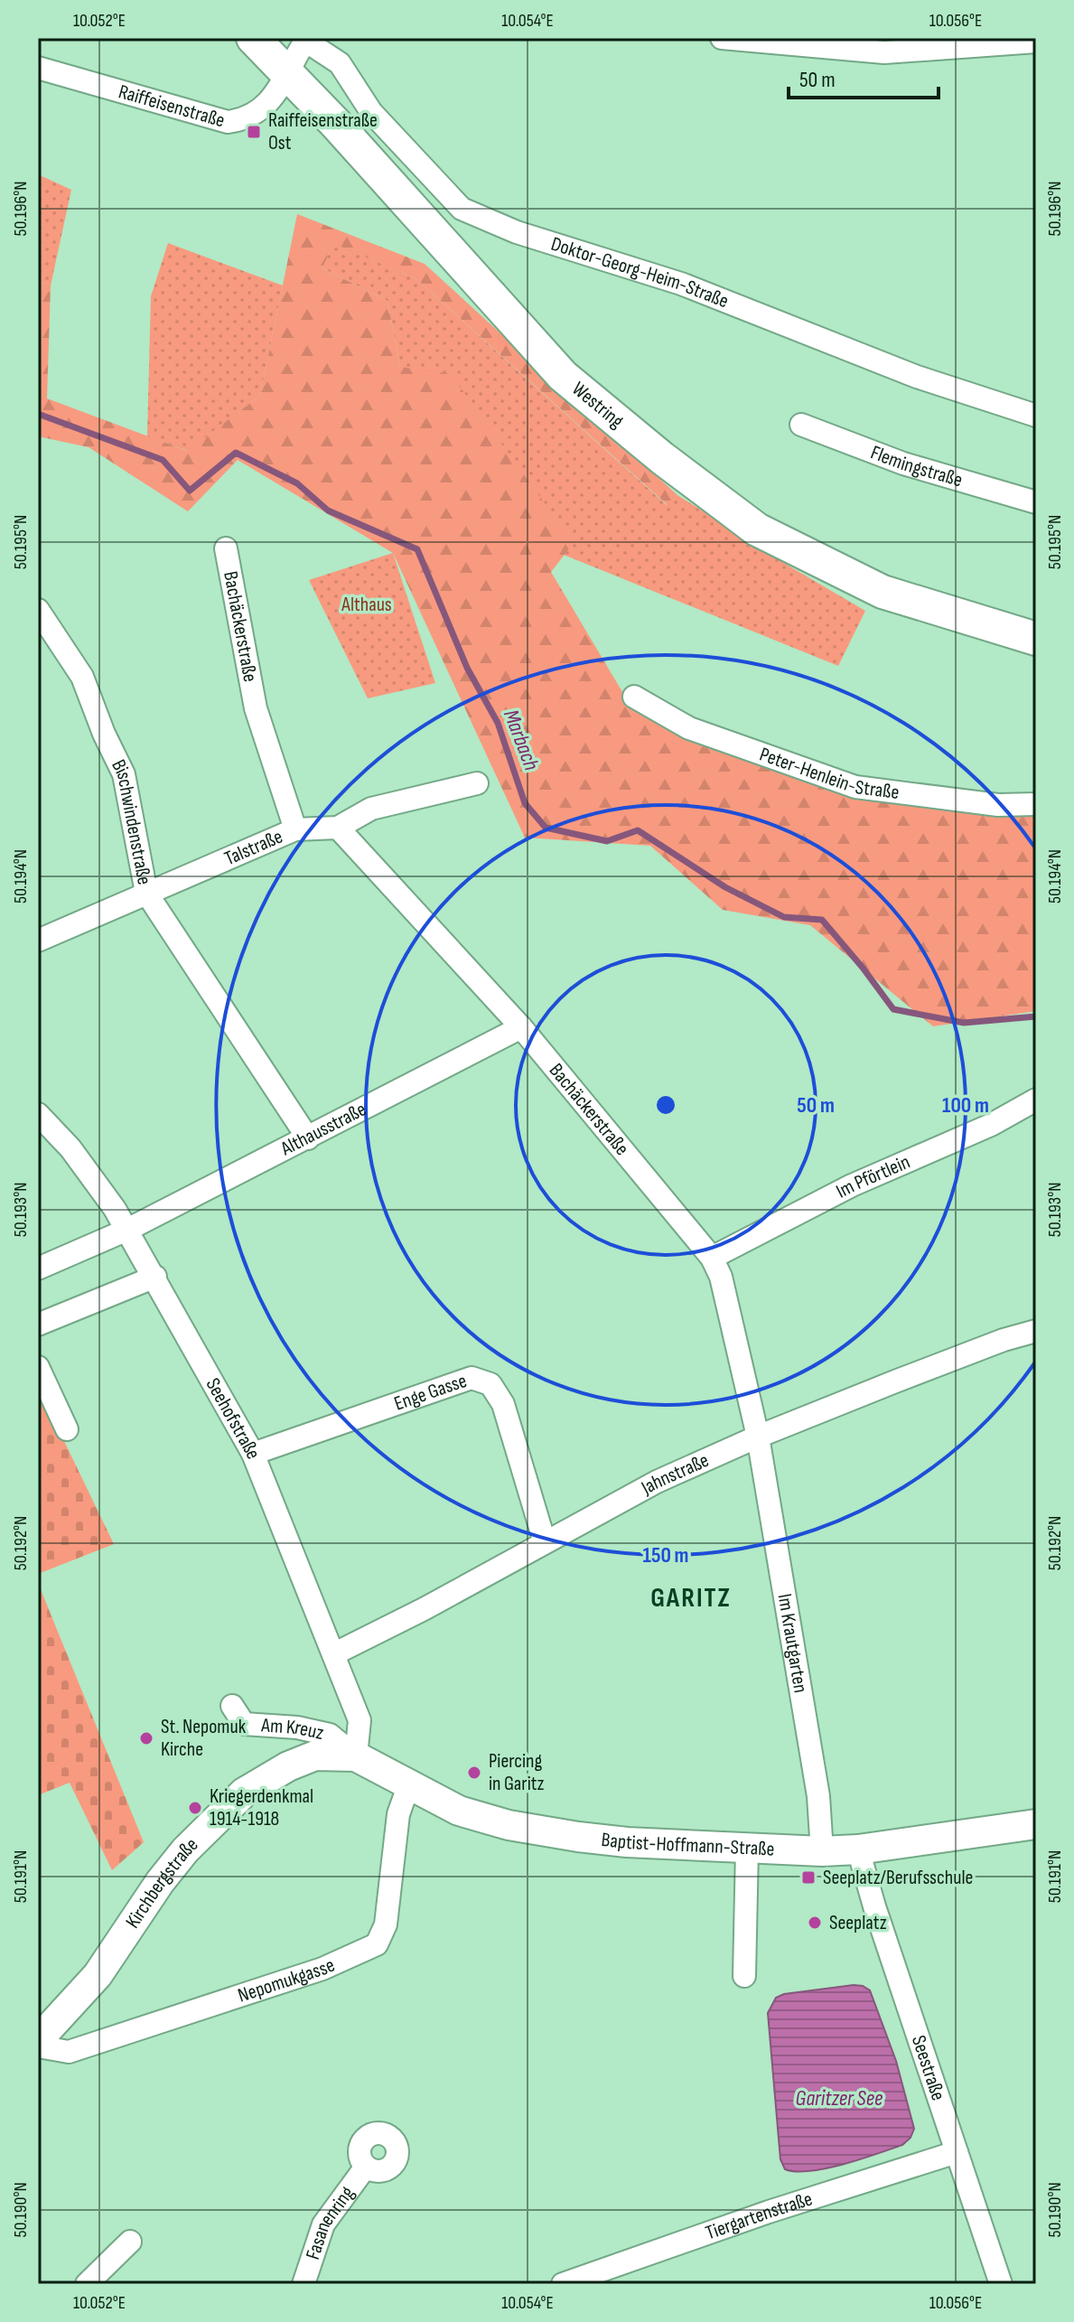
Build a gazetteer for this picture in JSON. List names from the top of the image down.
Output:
{
  "streets": {
    "main road": ["Westring"],
    "street": [
      "Raiffeisenstraße",
      "Doktor-Georg-Heim-Straße",
      "Flemingstraße",
      "Bachäckerstraße",
      "Peter-Henlein-Straße",
      "Bischwindenstraße",
      "Talstraße",
      "Althausstraße",
      "Im Pförtlein",
      "Enge Gasse",
      "Seehofstraße",
      "Jahnstraße",
      "Im Krautgarten",
      "Am Kreuz",
      "Baptist-Hoffmann-Straße",
      "Kirchbergstraße",
      "Nepomukgasse",
      "Seestraße",
      "Tiergartenstraße",
      "Fasanenring"
    ]
  },
  "crossings": [
    ["Raiffeisenstraße", "Doktor-Georg-Heim-Straße"],
    ["Raiffeisenstraße", "Westring"],
    ["Bachäckerstraße", "Talstraße"],
    ["Bachäckerstraße", "Althausstraße"],
    ["Bachäckerstraße", "Im Pförtlein"],
    ["Bachäckerstraße", "Jahnstraße"],
    ["Bachäckerstraße", "Im Krautgarten"],
    ["Bischwindenstraße", "Talstraße"],
    ["Bischwindenstraße", "Althausstraße"],
    ["Althausstraße", "Seehofstraße"],
    ["Enge Gasse", "Seehofstraße"],
    ["Enge Gasse", "Jahnstraße"],
    ["Seehofstraße", "Jahnstraße"],
    ["Seehofstraße", "Am Kreuz"],
    ["Seehofstraße", "Baptist-Hoffmann-Straße"],
    ["Seehofstraße", "Kirchbergstraße"],
    ["Jahnstraße", "Im Krautgarten"],
    ["Im Krautgarten", "Baptist-Hoffmann-Straße"],
    ["Am Kreuz", "Baptist-Hoffmann-Straße"],
    ["Am Kreuz", "Kirchbergstraße"],
    ["Baptist-Hoffmann-Straße", "Kirchbergstraße"],
    ["Baptist-Hoffmann-Straße", "Nepomukgasse"],
    ["Baptist-Hoffmann-Straße", "Seestraße"],
    ["Seestraße", "Tiergartenstraße"]
  ],
  "districts": ["GARITZ"],
  "water": ["Marbach", "Garitzer See"],
  "parks": ["Althaus"],
  "places": {
    "transit": ["Raiffeisenstraße Ost", "Seeplatz/Berufsschule"],
    "other": [
      "St. Nepomuk Kirche",
      "Piercing in Garitz",
      "Kriegerdenkmal 1914-1918",
      "Seeplatz"
    ]
  },
  "scale_bar": "50 m",
  "coordinates": [
    "10.052°E",
    "10.054°E",
    "10.056°E",
    "50.196°N",
    "50.195°N",
    "50.194°N",
    "50.193°N",
    "50.192°N",
    "50.191°N",
    "50.190°N"
  ],
  "rings": ["50 m", "100 m", "150 m"]
}
